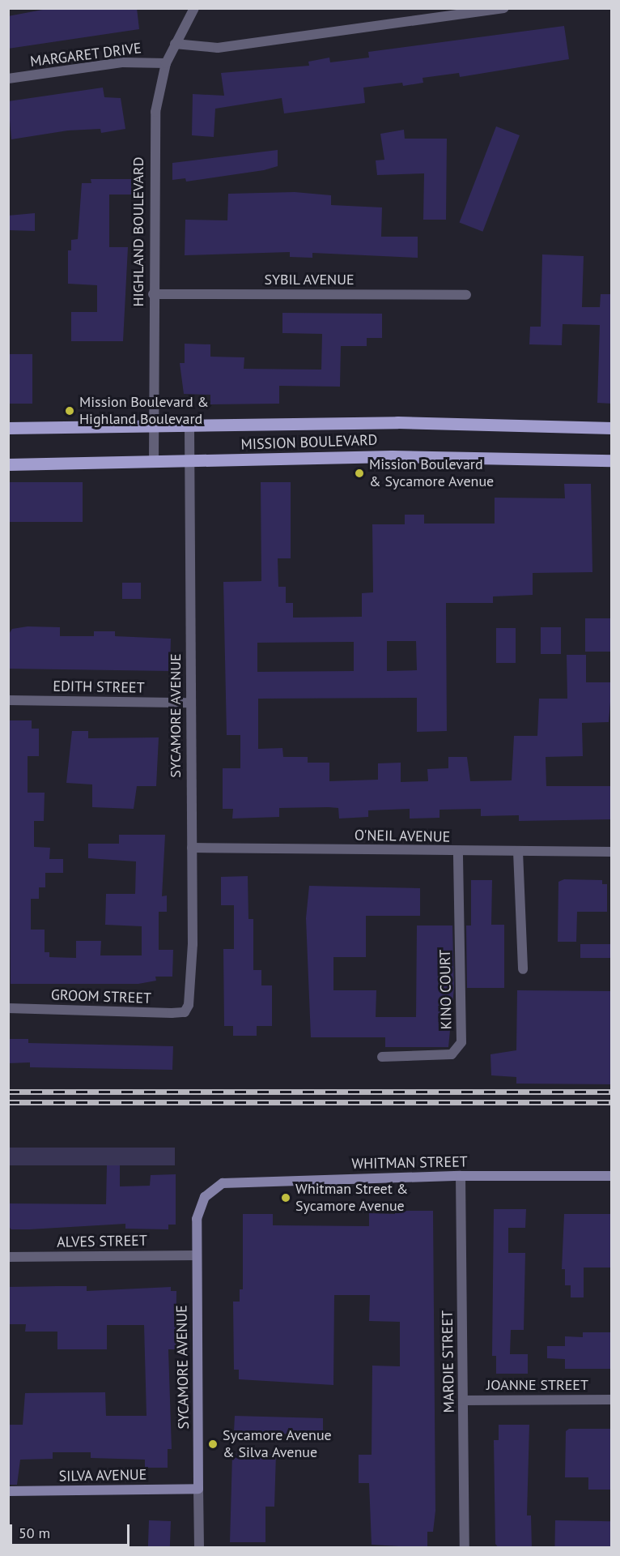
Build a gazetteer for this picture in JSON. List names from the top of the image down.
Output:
{
  "streets": {
    "main road": ["MISSION BOULEVARD"],
    "street": [
      "MARGARET DRIVE",
      "HIGHLAND BOULEVARD",
      "SYBIL AVENUE",
      "EDITH STREET",
      "SYCAMORE AVENUE",
      "O'NEIL AVENUE",
      "KINO COURT",
      "GROOM STREET",
      "WHITMAN STREET",
      "ALVES STREET",
      "MARDIE STREET",
      "JOANNE STREET",
      "SILVA AVENUE"
    ]
  },
  "crossings": [
    ["MARGARET DRIVE", "HIGHLAND BOULEVARD"],
    ["HIGHLAND BOULEVARD", "SYBIL AVENUE"],
    ["HIGHLAND BOULEVARD", "MISSION BOULEVARD"],
    ["MISSION BOULEVARD", "SYCAMORE AVENUE"],
    ["EDITH STREET", "SYCAMORE AVENUE"],
    ["SYCAMORE AVENUE", "O'NEIL AVENUE"],
    ["SYCAMORE AVENUE", "GROOM STREET"],
    ["SYCAMORE AVENUE", "WHITMAN STREET"],
    ["SYCAMORE AVENUE", "ALVES STREET"],
    ["SYCAMORE AVENUE", "SILVA AVENUE"],
    ["O'NEIL AVENUE", "KINO COURT"],
    ["WHITMAN STREET", "MARDIE STREET"],
    ["MARDIE STREET", "JOANNE STREET"]
  ],
  "places": [
    "Mission Boulevard & Highland Boulevard",
    "Mission Boulevard & Sycamore Avenue",
    "Whitman Street & Sycamore Avenue",
    "Sycamore Avenue & Silva Avenue"
  ],
  "scale_bar": "50 m"
}
